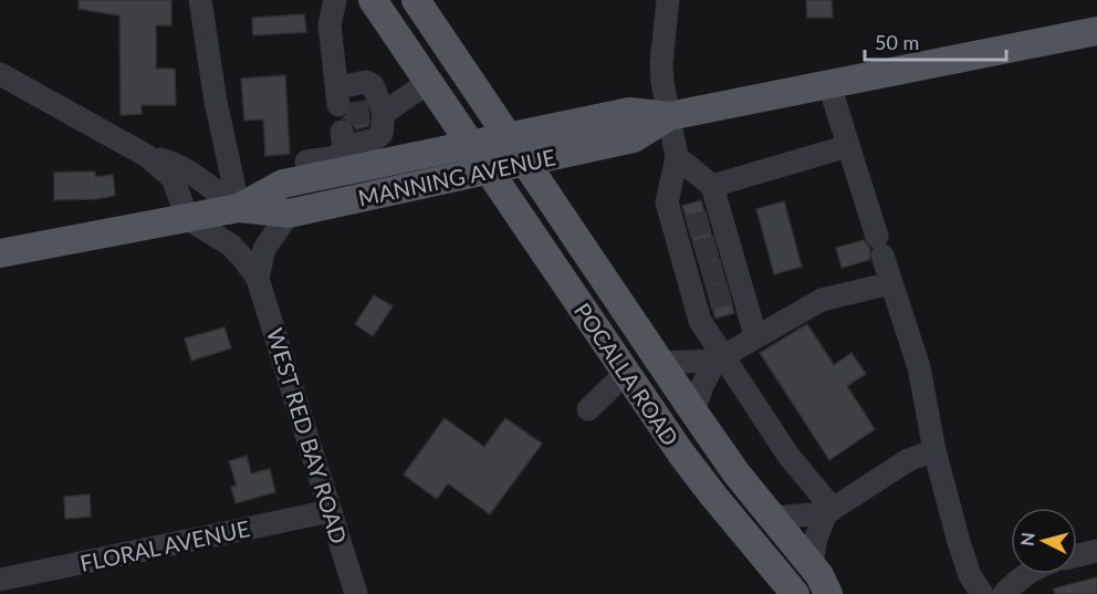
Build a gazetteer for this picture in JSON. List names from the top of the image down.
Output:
{
  "streets": {
    "main road": ["MANNING AVENUE", "POCALLA ROAD"],
    "street": ["WEST RED BAY ROAD", "FLORAL AVENUE"]
  },
  "crossings": [
    ["MANNING AVENUE", "POCALLA ROAD"],
    ["MANNING AVENUE", "WEST RED BAY ROAD"],
    ["WEST RED BAY ROAD", "FLORAL AVENUE"]
  ],
  "scale_bar": "50 m",
  "north": "left"
}
